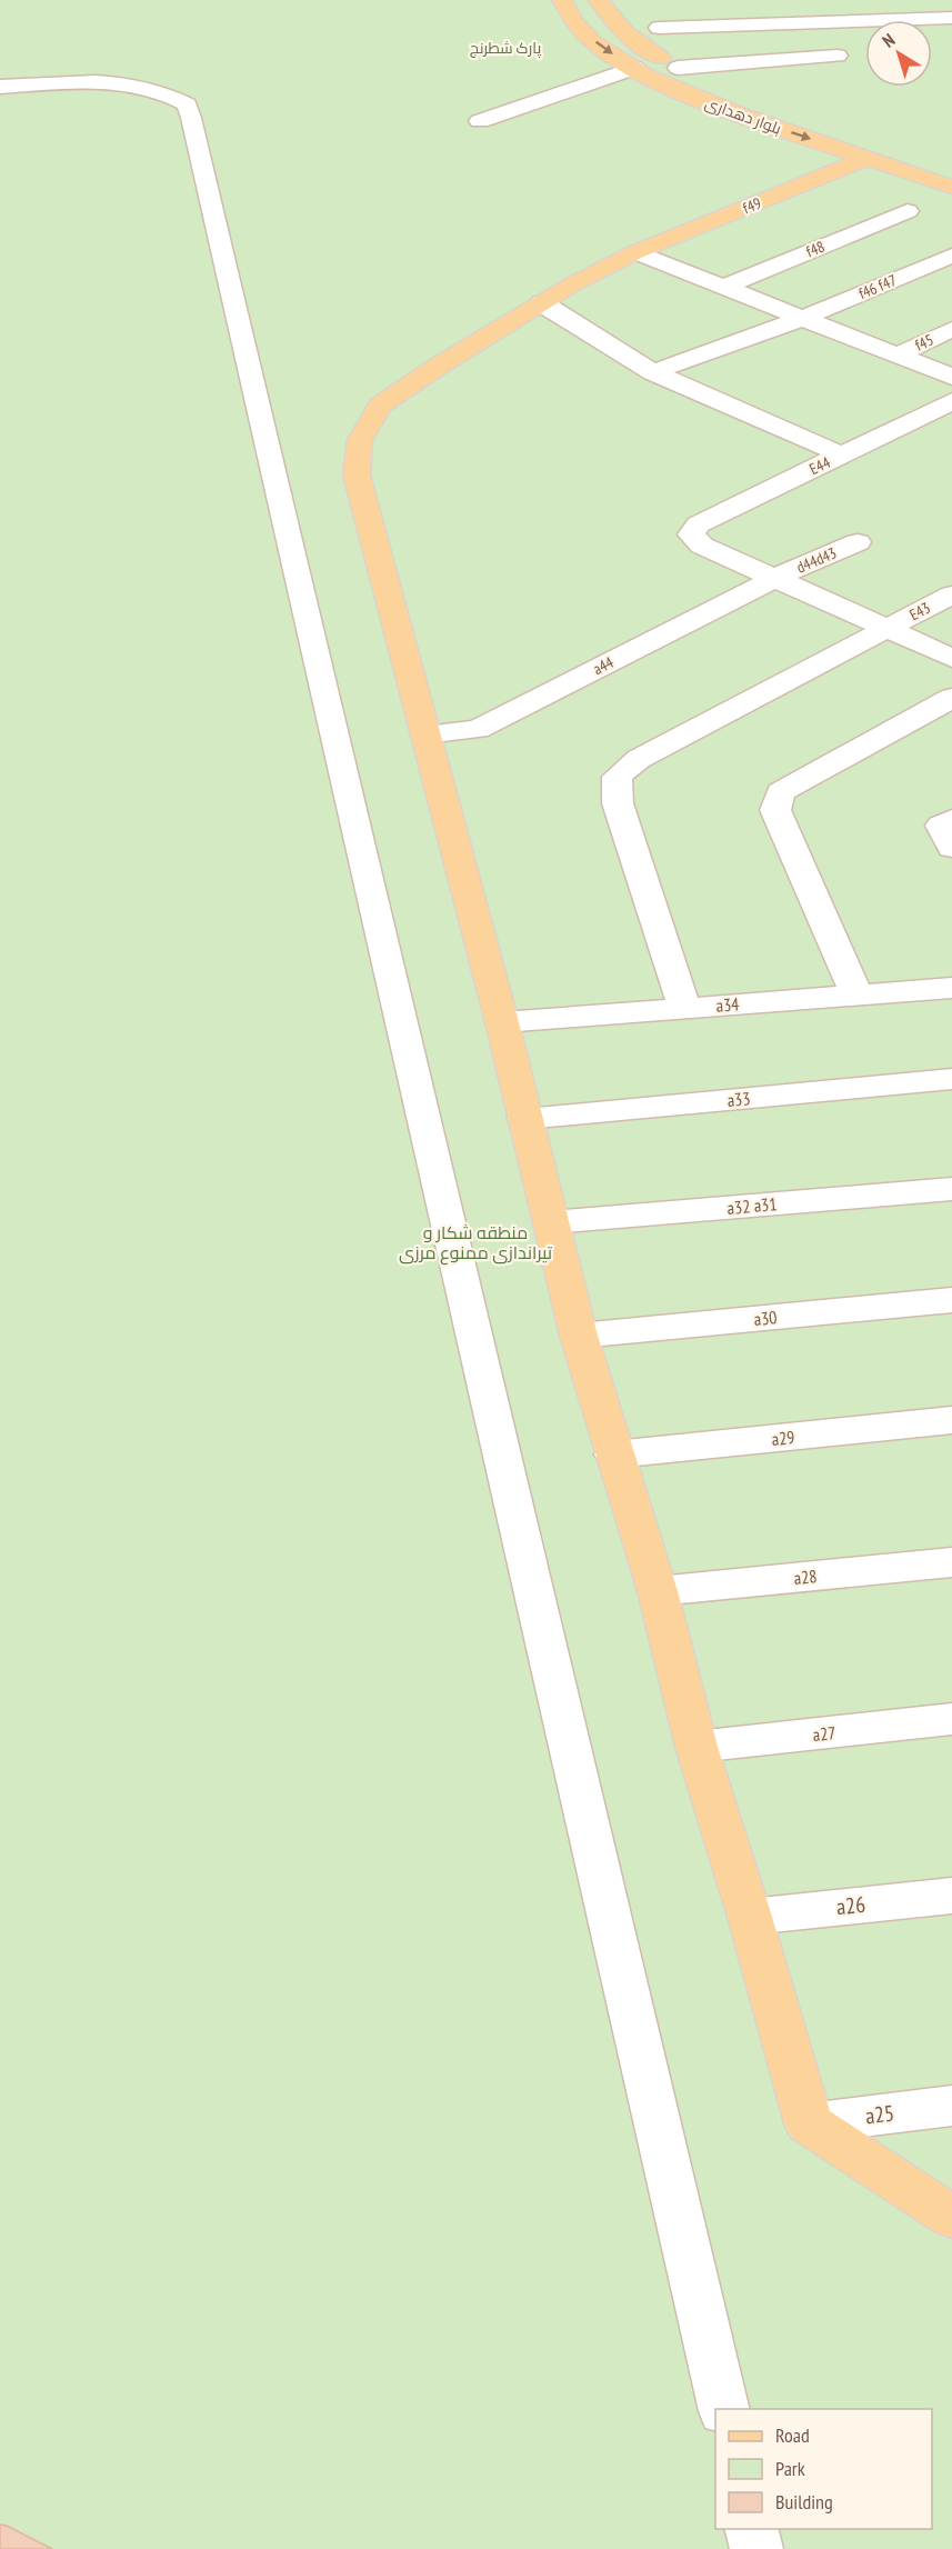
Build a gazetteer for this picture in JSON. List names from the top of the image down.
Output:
{
  "streets": {
    "main road": ["بلوار دهداری", "f49"],
    "street": [
      "f48",
      "f46 f47",
      "f45",
      "E44",
      "d44d43",
      "E43",
      "a44",
      "a34",
      "a33",
      "a32 a31",
      "a30",
      "a29",
      "a28",
      "a27",
      "a26",
      "a25"
    ]
  },
  "crossings": [
    ["بلوار دهداری", "f49"],
    ["f49", "a44"],
    ["f49", "a34"],
    ["f49", "a33"],
    ["f49", "a32 a31"],
    ["f49", "a30"],
    ["f49", "a29"],
    ["f49", "a28"],
    ["f49", "a27"],
    ["f49", "a26"],
    ["f49", "a25"],
    ["E44", "d44d43"],
    ["E44", "a44"],
    ["d44d43", "a44"],
    ["E43", "a34"]
  ],
  "parks": ["پارک شطرنج", "منطقه شکار و تیراندازی ممنوع مرزی"],
  "legend": ["Road", "Park", "Building"],
  "north": "top left"
}
